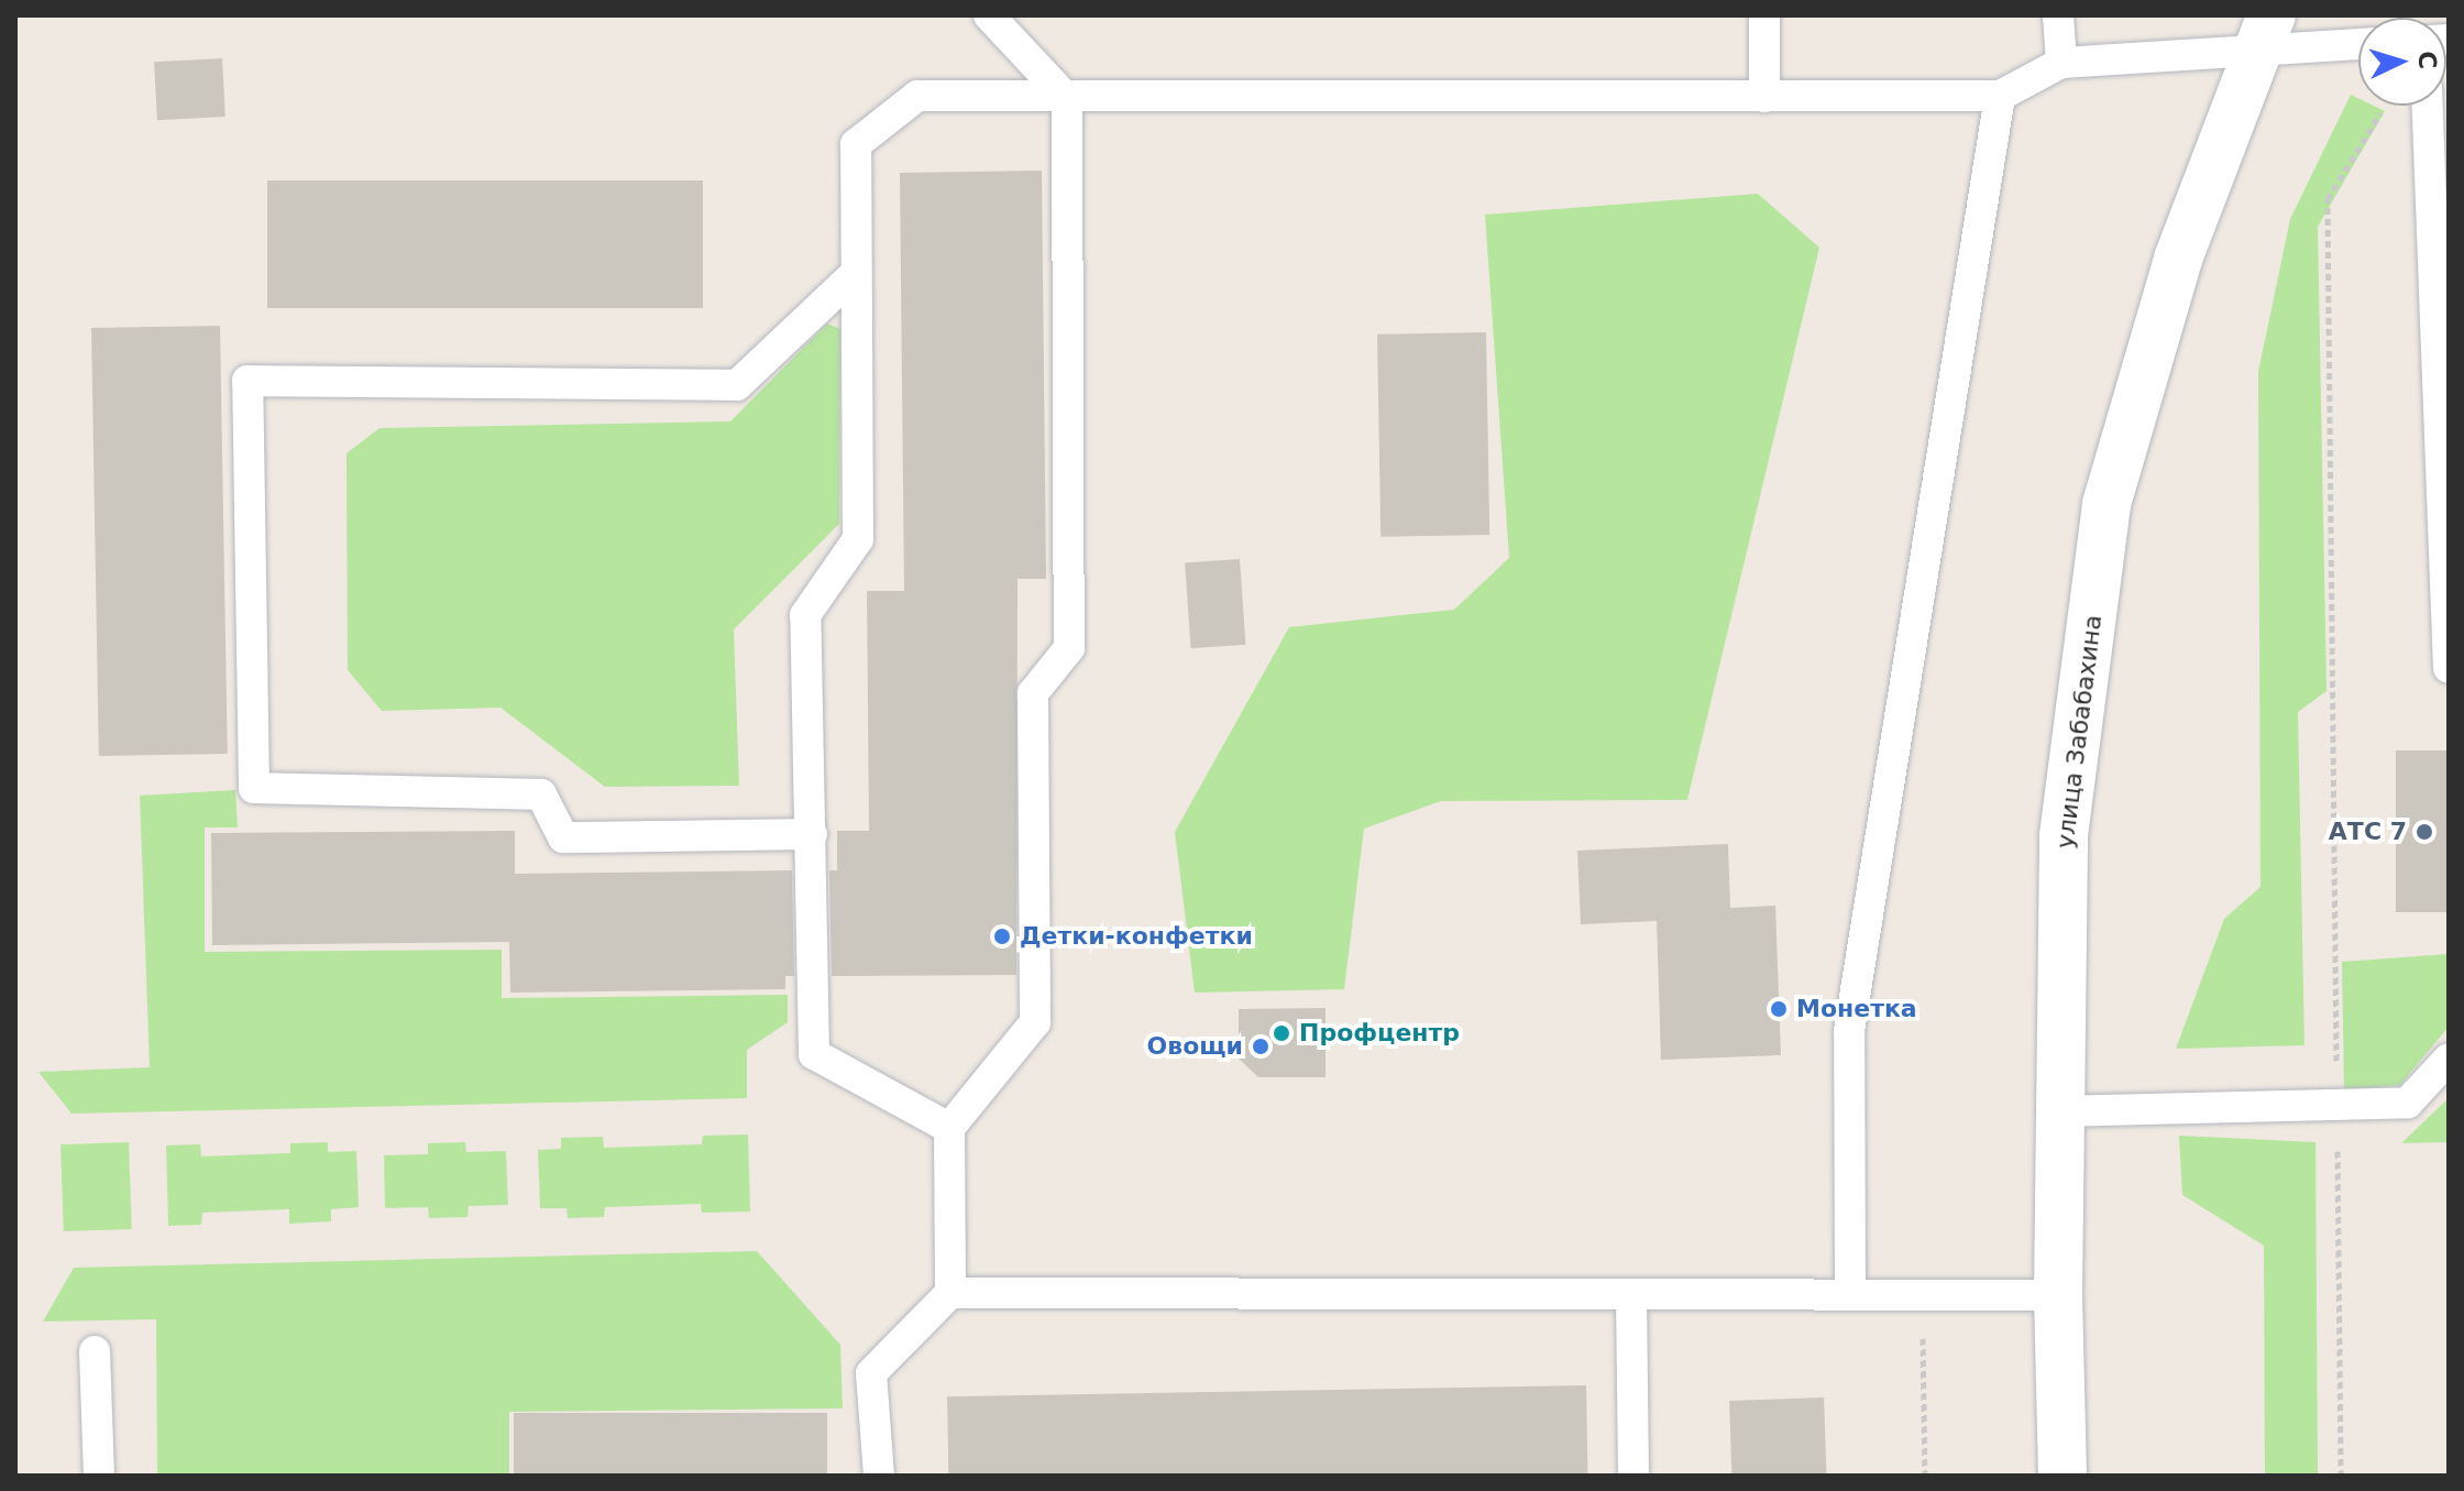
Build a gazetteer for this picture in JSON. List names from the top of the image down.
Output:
{
  "streets": {
    "street": ["улица Забабахина"]
  },
  "places": [
    "АТС 7",
    "Детки-конфетки",
    "Монетка",
    "Профцентр",
    "Овощи"
  ],
  "north": "right"
}
